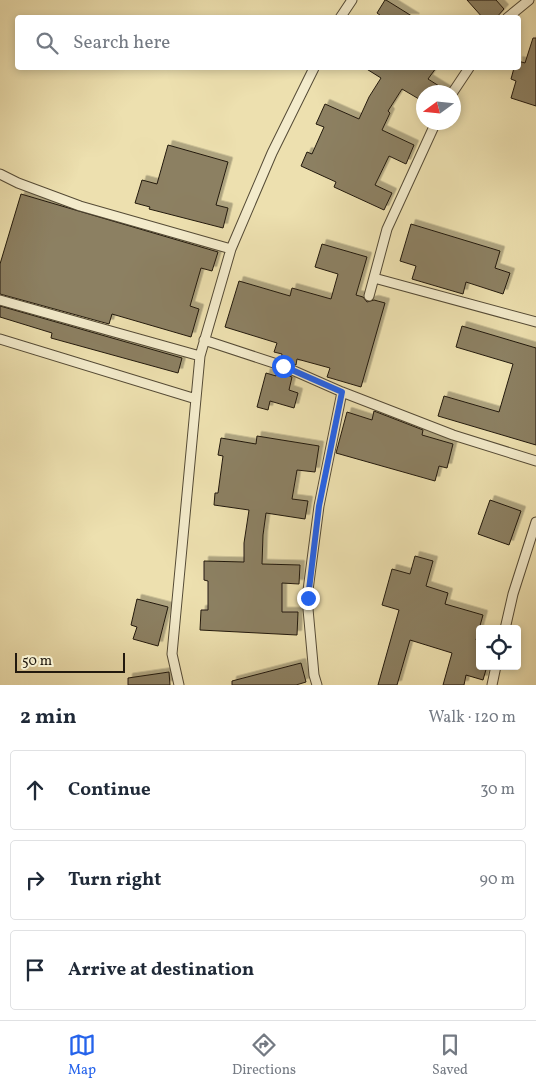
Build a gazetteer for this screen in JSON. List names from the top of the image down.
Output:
{
  "scale_bar": "50 m",
  "north": "left",
  "page": {
    "search": "Search here",
    "scale": "50 m",
    "heading": ["2 min", "Walk · 120 m"],
    "list": [
      ["Continue", "30 m"],
      ["Turn right", "90 m"],
      "Arrive at destination"
    ],
    "nav": ["Map", "Directions", "Saved"]
  }
}
